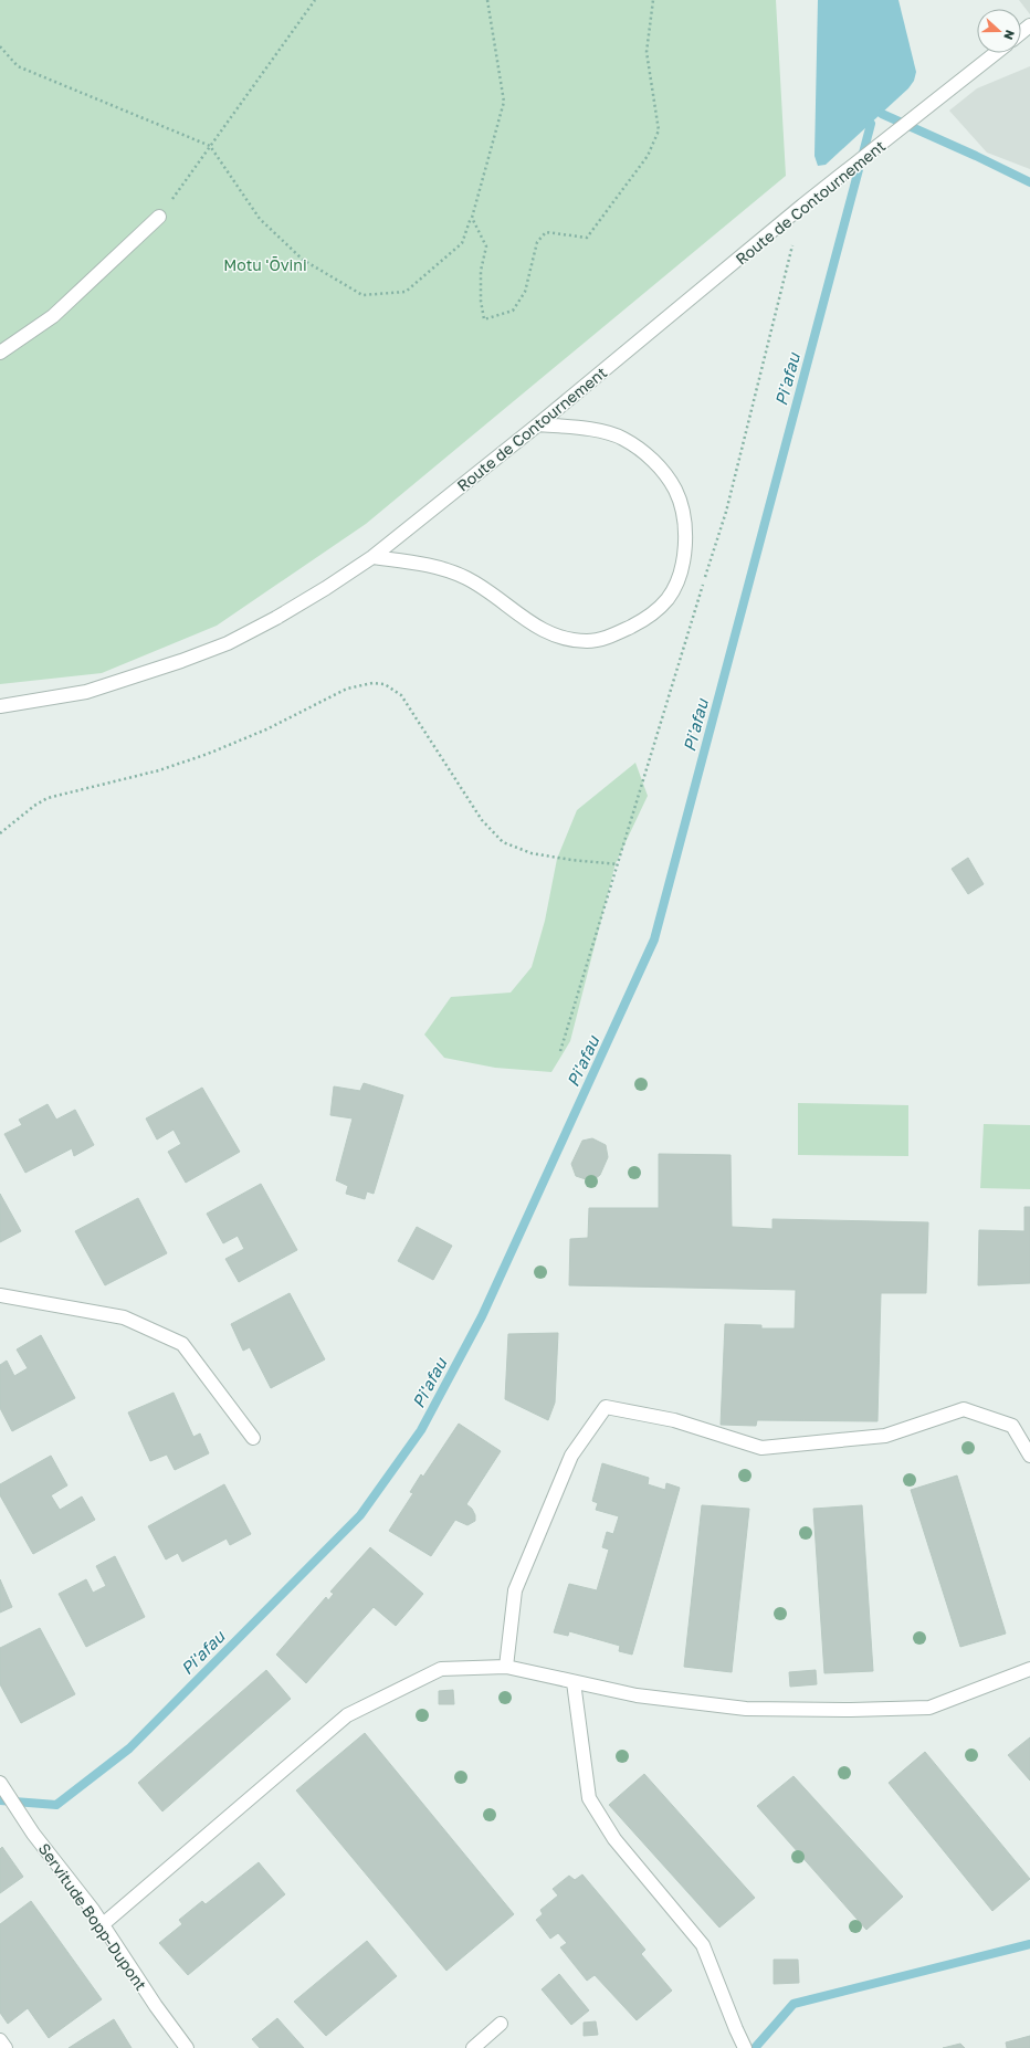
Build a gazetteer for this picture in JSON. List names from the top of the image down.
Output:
{
  "streets": {
    "street": ["Route de Contournement", "Servitude Bopp-Dupont"]
  },
  "water": ["Pi'afau"],
  "parks": ["Motu 'Ōvini"],
  "north": "right"
}
